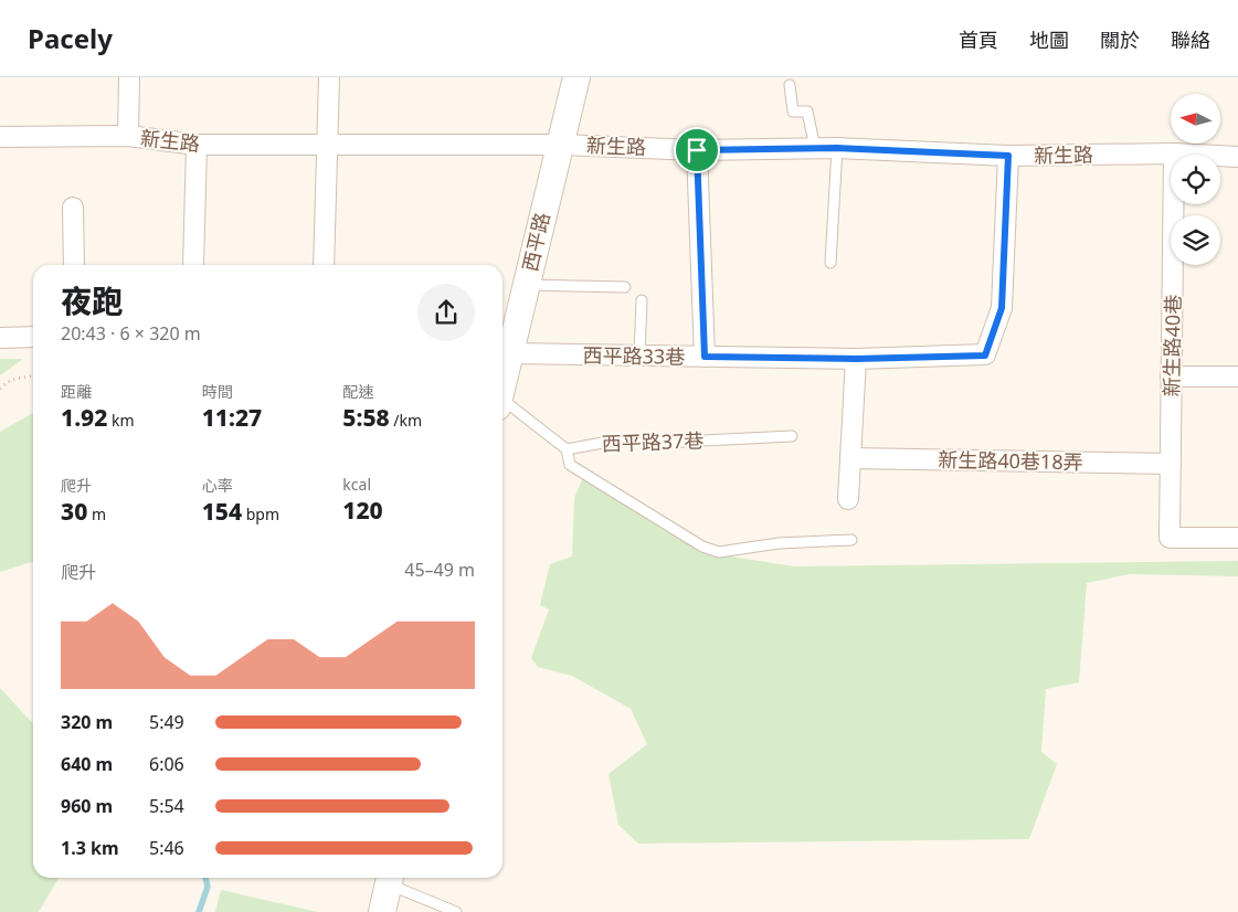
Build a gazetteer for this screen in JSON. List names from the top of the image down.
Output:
{
  "streets": {
    "main road": ["西平路"],
    "street": [
      "新生路",
      "新生路40巷",
      "西平路33巷",
      "新生路40巷18弄"
    ],
    "lane": ["西平路37巷"]
  },
  "crossings": [
    ["新生路", "西平路"],
    ["新生路", "新生路40巷"],
    ["新生路", "西平路33巷"],
    ["西平路", "西平路33巷"],
    ["新生路40巷", "新生路40巷18弄"]
  ],
  "north": "left",
  "page": {
    "header": "Pacely",
    "nav": [
      "首頁",
      "地圖",
      "關於",
      "聯絡"
    ],
    "heading": ["夜跑", "20:43 · 6 × 320 m"],
    "stats": [
      ["距離", "1.92 km"],
      ["時間", "11:27"],
      ["配速", "5:58 /km"],
      ["爬升", "30 m"],
      ["心率", "154 bpm"],
      ["kcal", "120"]
    ],
    "chart": ["爬升", "45–49 m"],
    "list": [
      {
        "name": "320 m",
        "note": "5:49"
      },
      {
        "name": "640 m",
        "note": "6:06"
      },
      {
        "name": "960 m",
        "note": "5:54"
      },
      {
        "name": "1.3 km",
        "note": "5:46"
      }
    ]
  }
}
